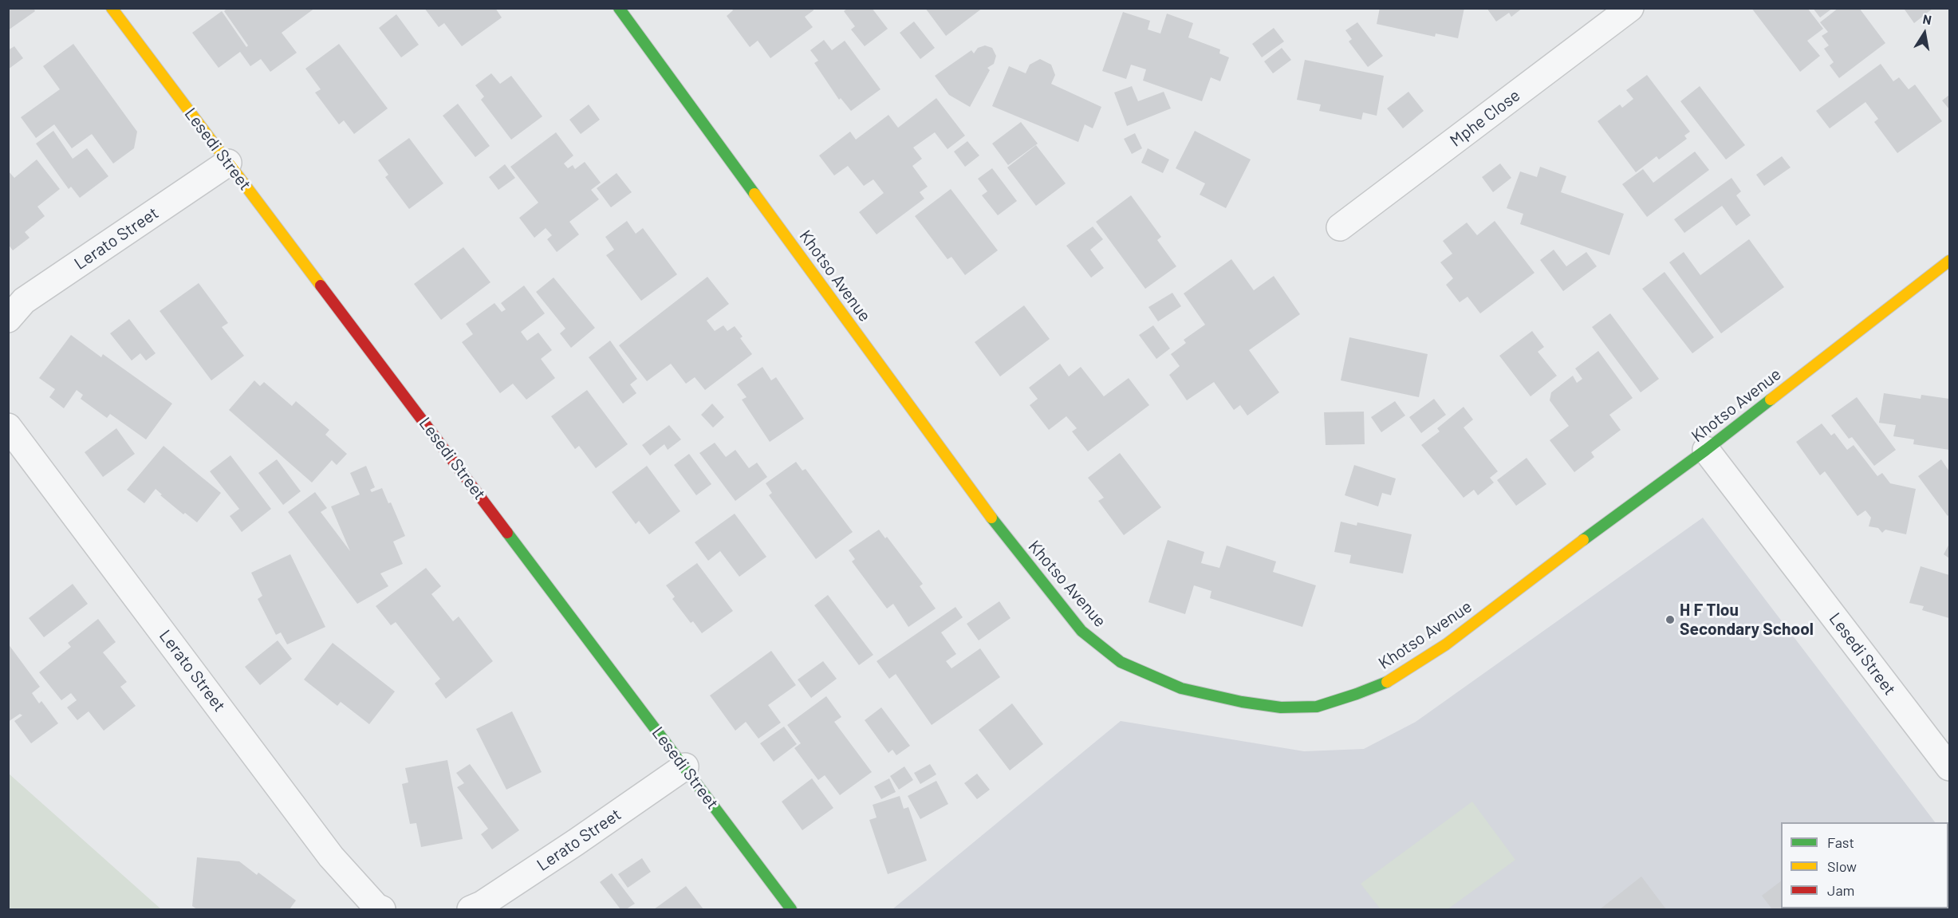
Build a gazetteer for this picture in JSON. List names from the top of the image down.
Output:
{
  "streets": {
    "street": [
      "Mphe Close",
      "Lesedi Street",
      "Lerato Street",
      "Khotso Avenue"
    ]
  },
  "crossings": [
    ["Lesedi Street", "Lerato Street"],
    ["Lesedi Street", "Khotso Avenue"]
  ],
  "places": ["H F Tlou Secondary School"],
  "legend": ["Fast", "Slow", "Jam"],
  "north": "top"
}
